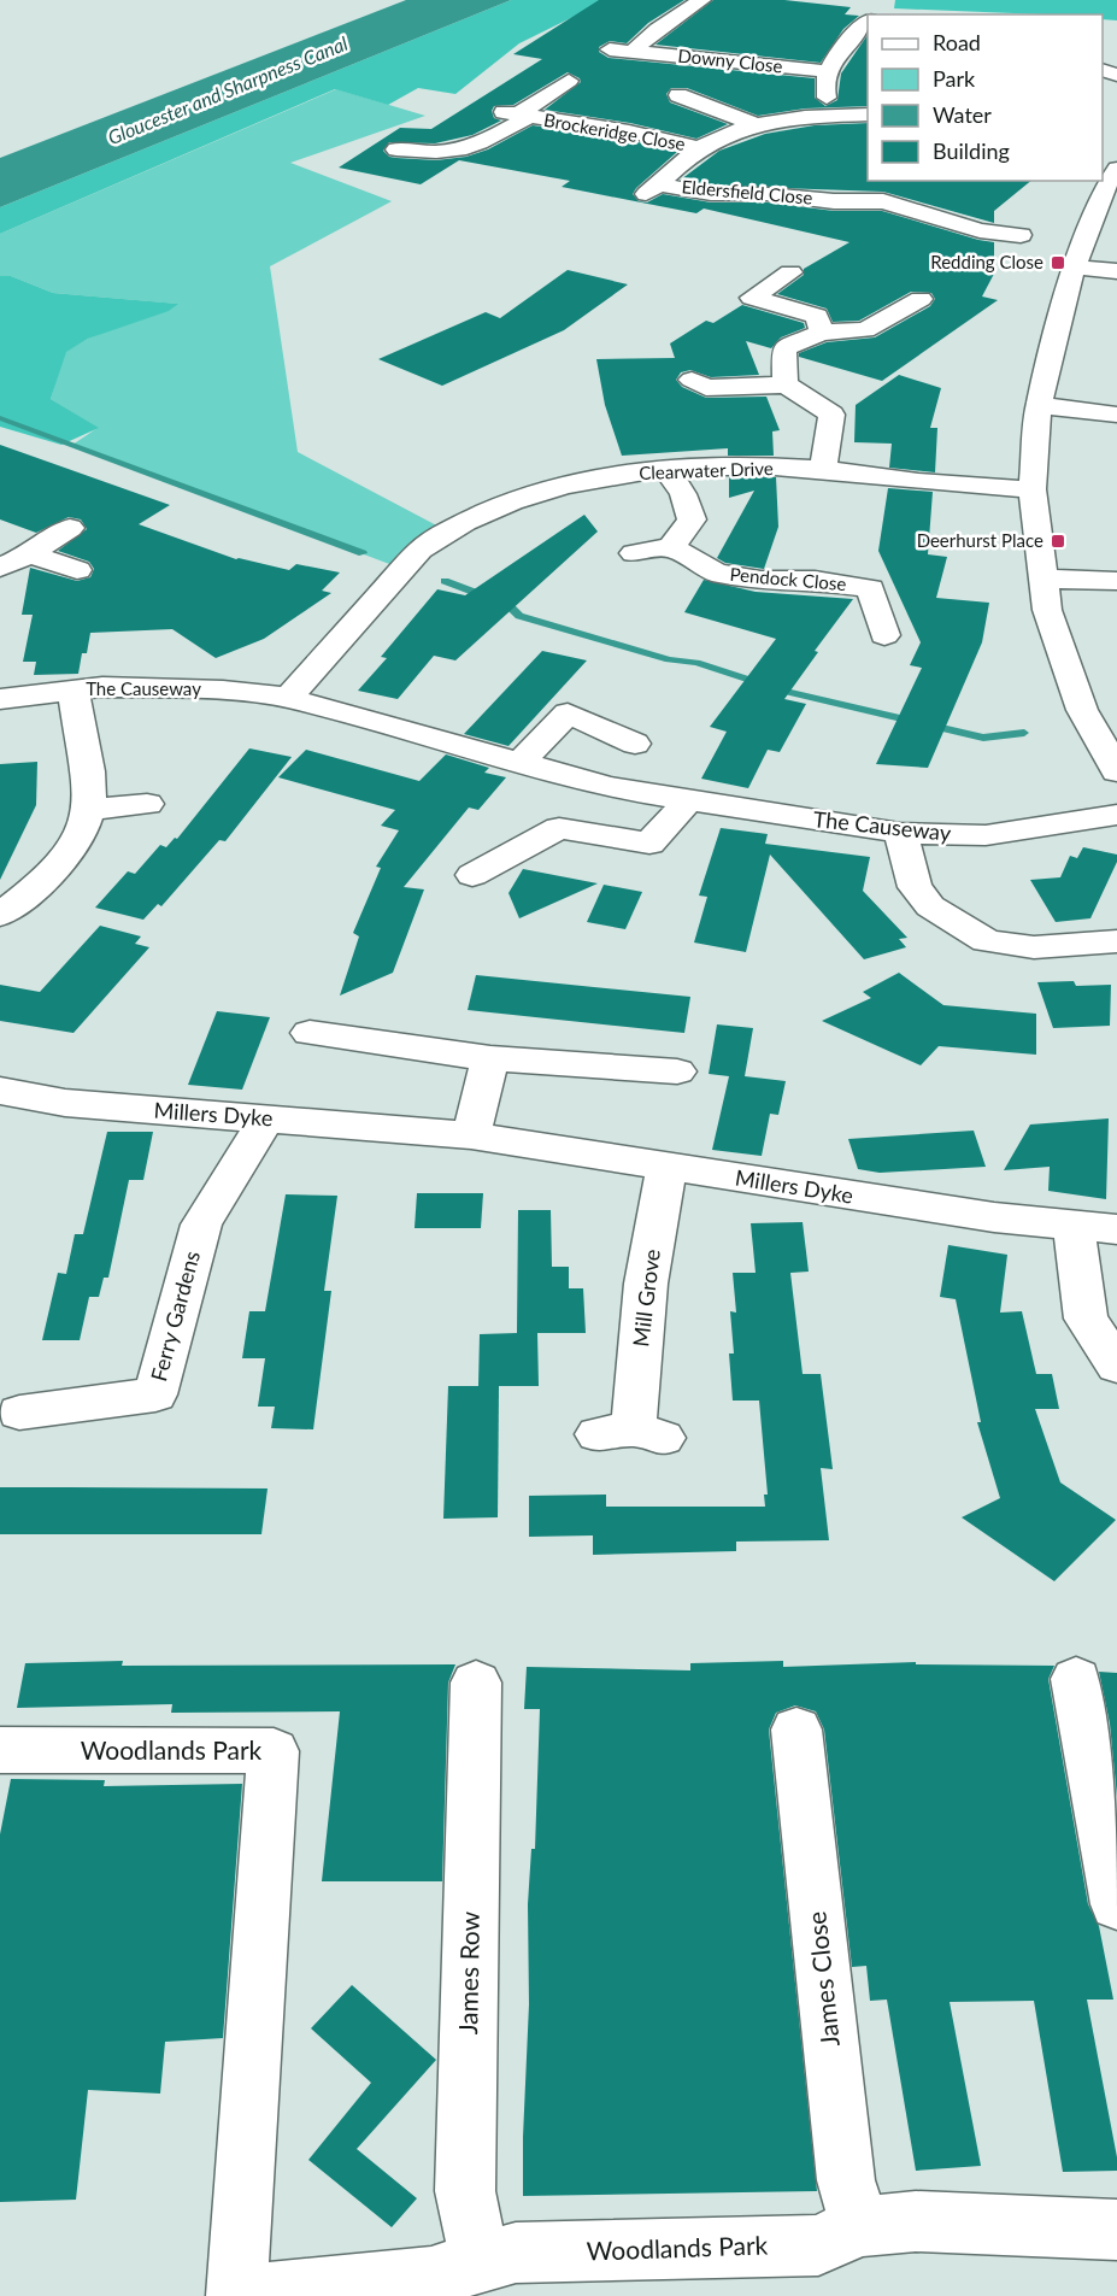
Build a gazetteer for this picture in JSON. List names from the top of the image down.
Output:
{
  "streets": {
    "street": [
      "Downy Close",
      "Brockeridge Close",
      "Eldersfield Close",
      "Clearwater Drive",
      "Pendock Close",
      "The Causeway",
      "Millers Dyke",
      "Mill Grove",
      "Ferry Gardens",
      "Woodlands Park",
      "James Row",
      "James Close"
    ]
  },
  "crossings": [
    ["Brockeridge Close", "Eldersfield Close"],
    ["Clearwater Drive", "The Causeway"],
    ["Millers Dyke", "Mill Grove"],
    ["Millers Dyke", "Ferry Gardens"],
    ["Woodlands Park", "James Row"],
    ["Woodlands Park", "James Close"]
  ],
  "water": ["Gloucester and Sharpness Canal"],
  "places": {
    "transit": ["Redding Close", "Deerhurst Place"]
  },
  "legend": [
    "Road",
    "Park",
    "Water",
    "Building"
  ]
}
